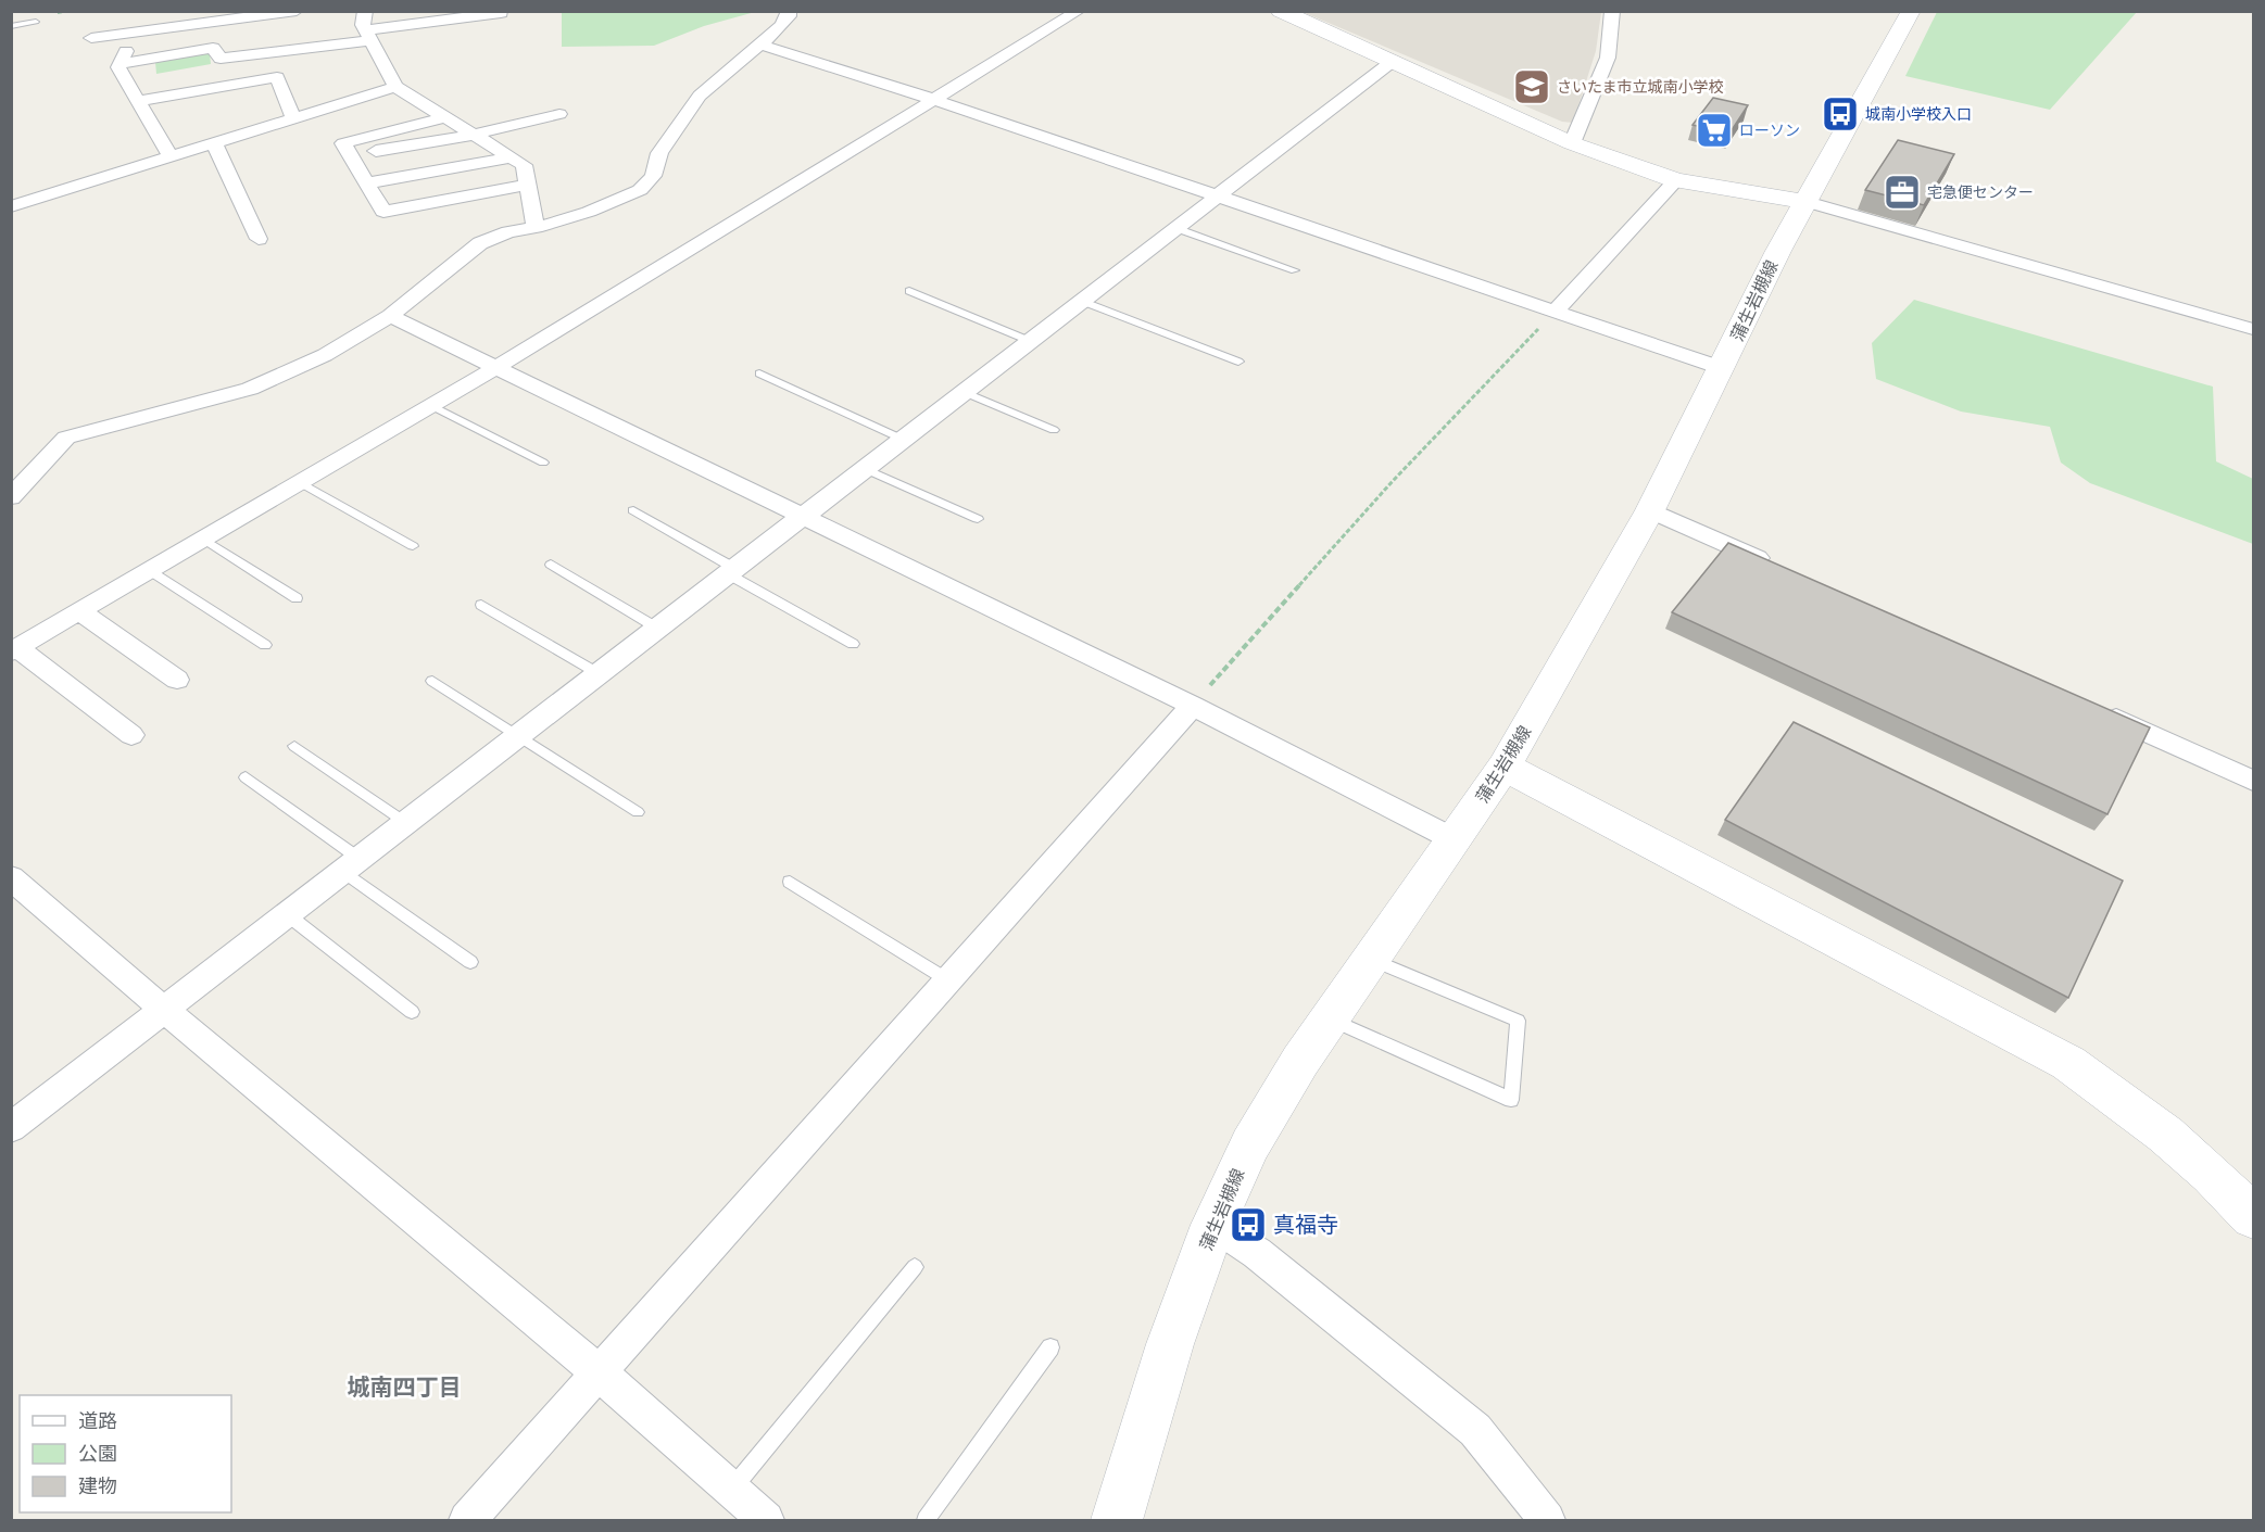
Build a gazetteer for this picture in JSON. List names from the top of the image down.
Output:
{
  "streets": {
    "main road": ["蒲生岩槻線"]
  },
  "districts": ["城南四丁目"],
  "places": {
    "school or university": ["さいたま市立城南小学校"],
    "bus stop": ["城南小学校入口", "真福寺"],
    "supermarket": ["ローソン"],
    "office": ["宅急便センター"]
  },
  "legend": ["道路", "公園", "建物"]
}
